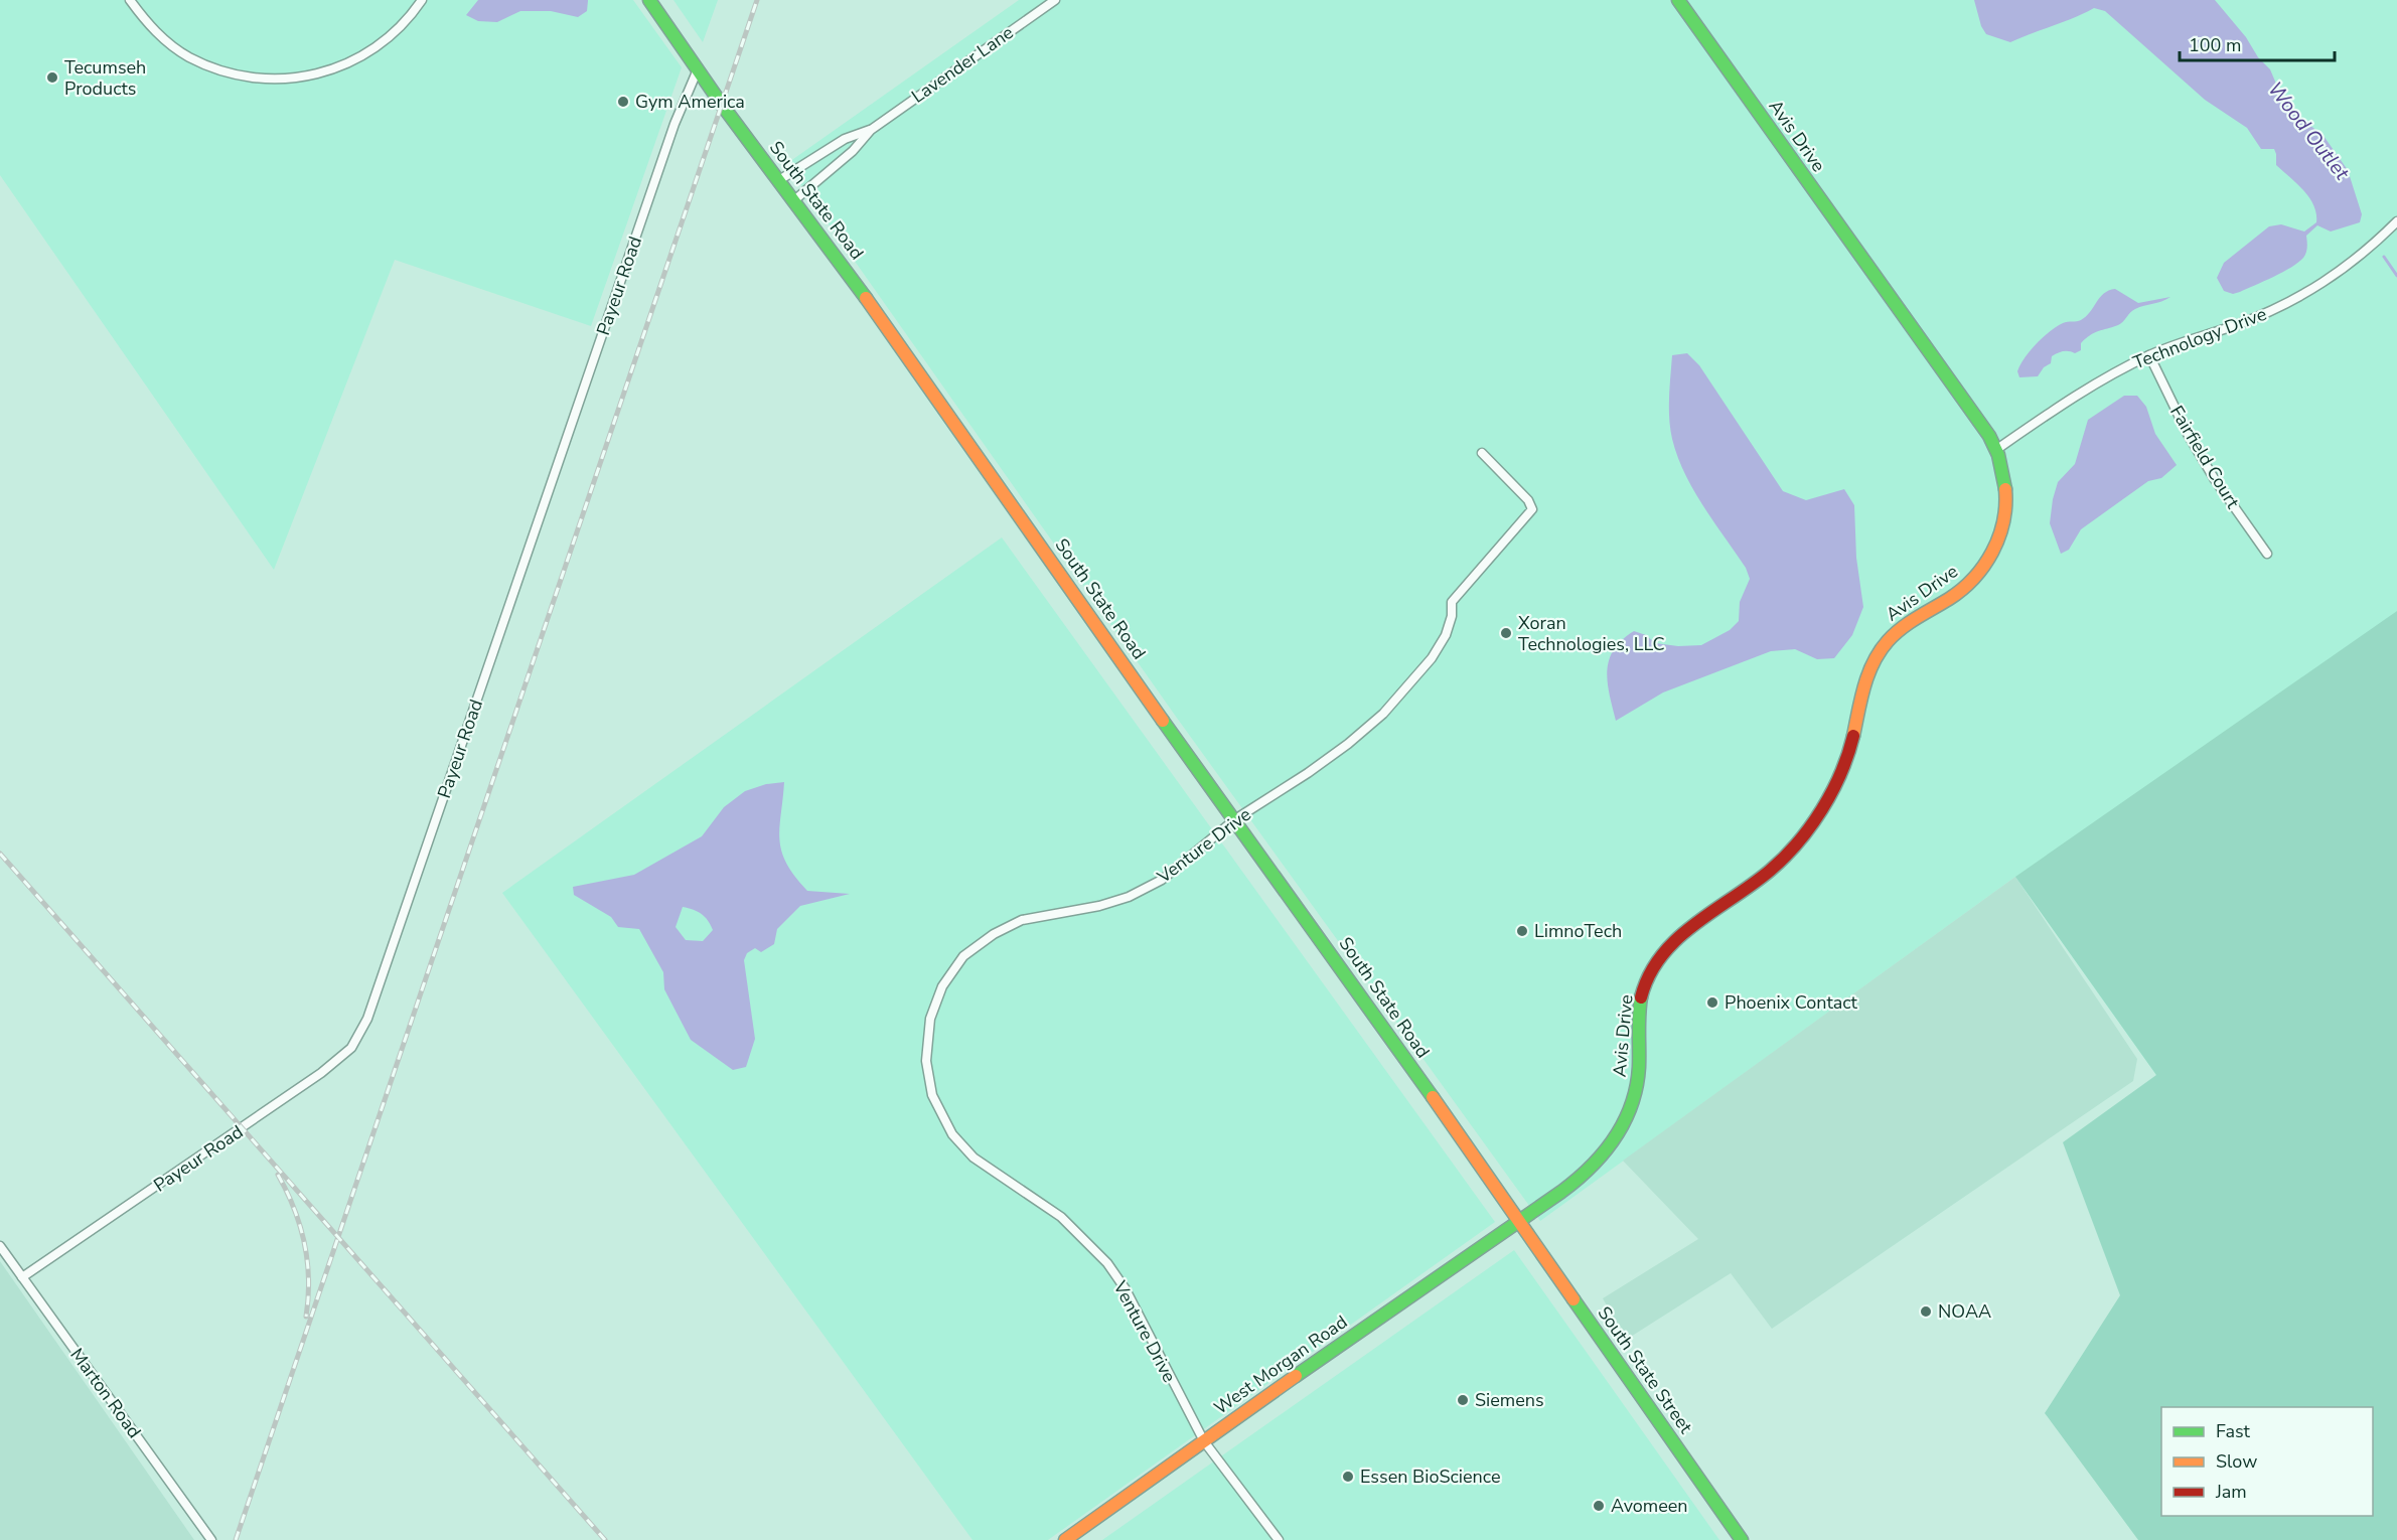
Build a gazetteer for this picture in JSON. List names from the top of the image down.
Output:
{
  "streets": {
    "street": [
      "Lavender Lane",
      "Avis Drive",
      "South State Road",
      "Payeur Road",
      "Technology Drive",
      "Fairfield Court",
      "Venture Drive",
      "West Morgan Road",
      "South State Street",
      "Marton Road"
    ]
  },
  "crossings": [
    ["Lavender Lane", "South State Road"],
    ["Avis Drive", "South State Road"],
    ["Avis Drive", "Technology Drive"],
    ["Avis Drive", "West Morgan Road"],
    ["Avis Drive", "South State Street"],
    ["South State Road", "Payeur Road"],
    ["South State Road", "Venture Drive"],
    ["South State Road", "West Morgan Road"],
    ["South State Road", "South State Street"],
    ["Payeur Road", "Marton Road"],
    ["Technology Drive", "Fairfield Court"],
    ["Venture Drive", "West Morgan Road"],
    ["West Morgan Road", "South State Street"]
  ],
  "water": ["Wood Outlet"],
  "places": [
    "Tecumseh Products",
    "Gym America",
    "Xoran Technologies, LLC",
    "LimnoTech",
    "Phoenix Contact",
    "NOAA",
    "Siemens",
    "Essen BioScience",
    "Avomeen"
  ],
  "legend": ["Fast", "Slow", "Jam"],
  "scale_bar": "100 m"
}
